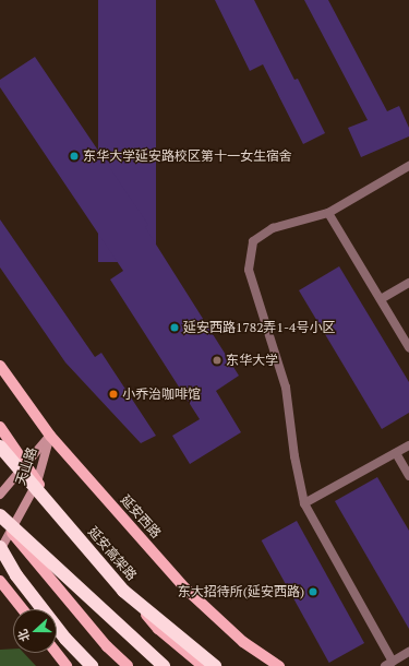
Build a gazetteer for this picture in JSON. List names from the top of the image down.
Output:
{
  "streets": {
    "highway": ["延安高架路"],
    "main road": ["天山路", "延安西路"]
  },
  "crossings": [
    ["天山路", "延安西路"]
  ],
  "places": [
    "东华大学延安路校区第十一女生宿舍",
    "延安西路1782弄1-4号小区",
    "东华大学",
    "小乔治咖啡馆",
    "东大招待所(延安西路)"
  ],
  "north": "left"
}
